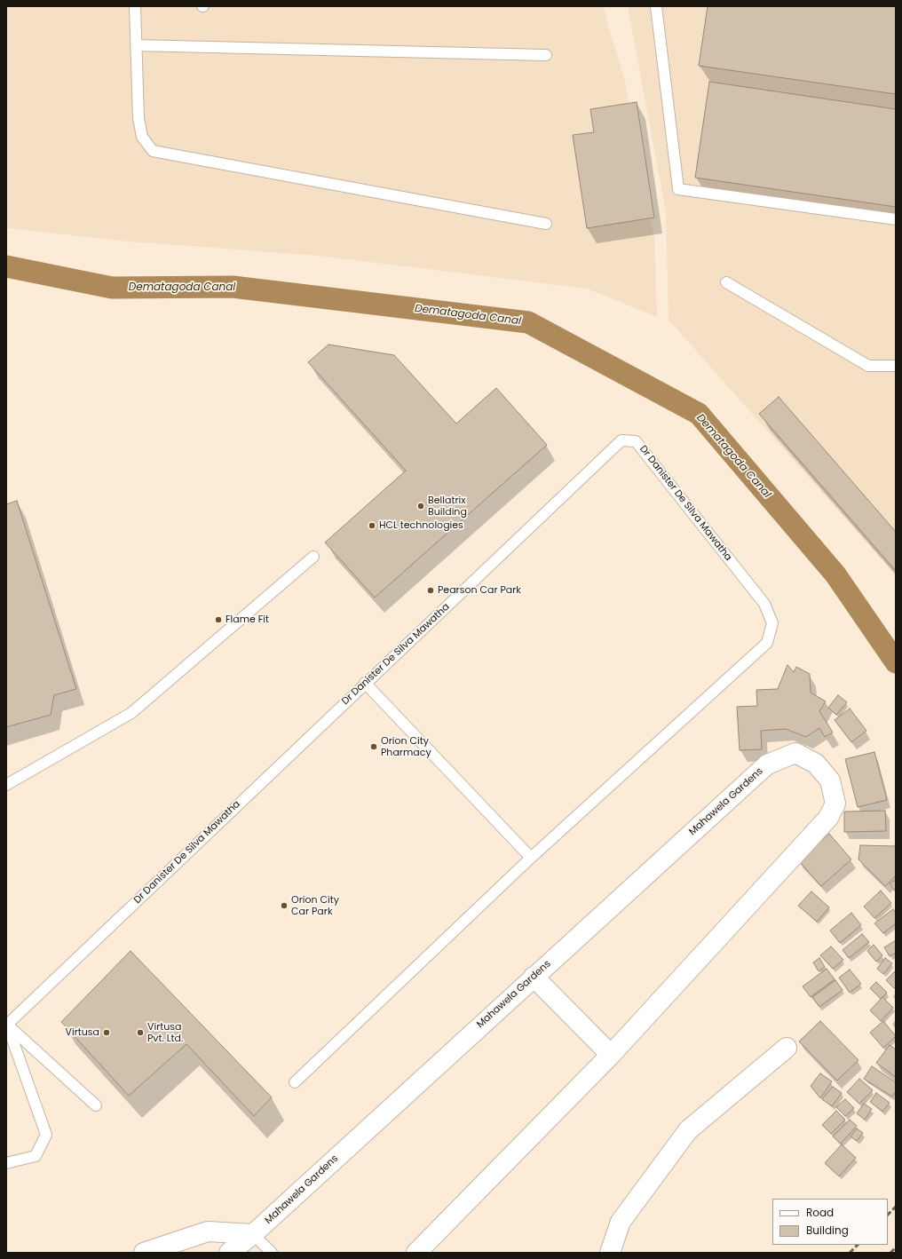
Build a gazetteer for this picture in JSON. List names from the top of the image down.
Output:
{
  "streets": {
    "street": ["Mahawela Gardens"],
    "lane": ["Dr Danister De Silva Mawatha"]
  },
  "water": ["Dematagoda Canal"],
  "places": [
    "Bellatrix Building",
    "HCL technologies",
    "Pearson Car Park",
    "Flame Fit",
    "Orion City Pharmacy",
    "Orion City Car Park",
    "Virtusa",
    "Virtusa Pvt. Ltd."
  ],
  "legend": ["Road", "Building"]
}
